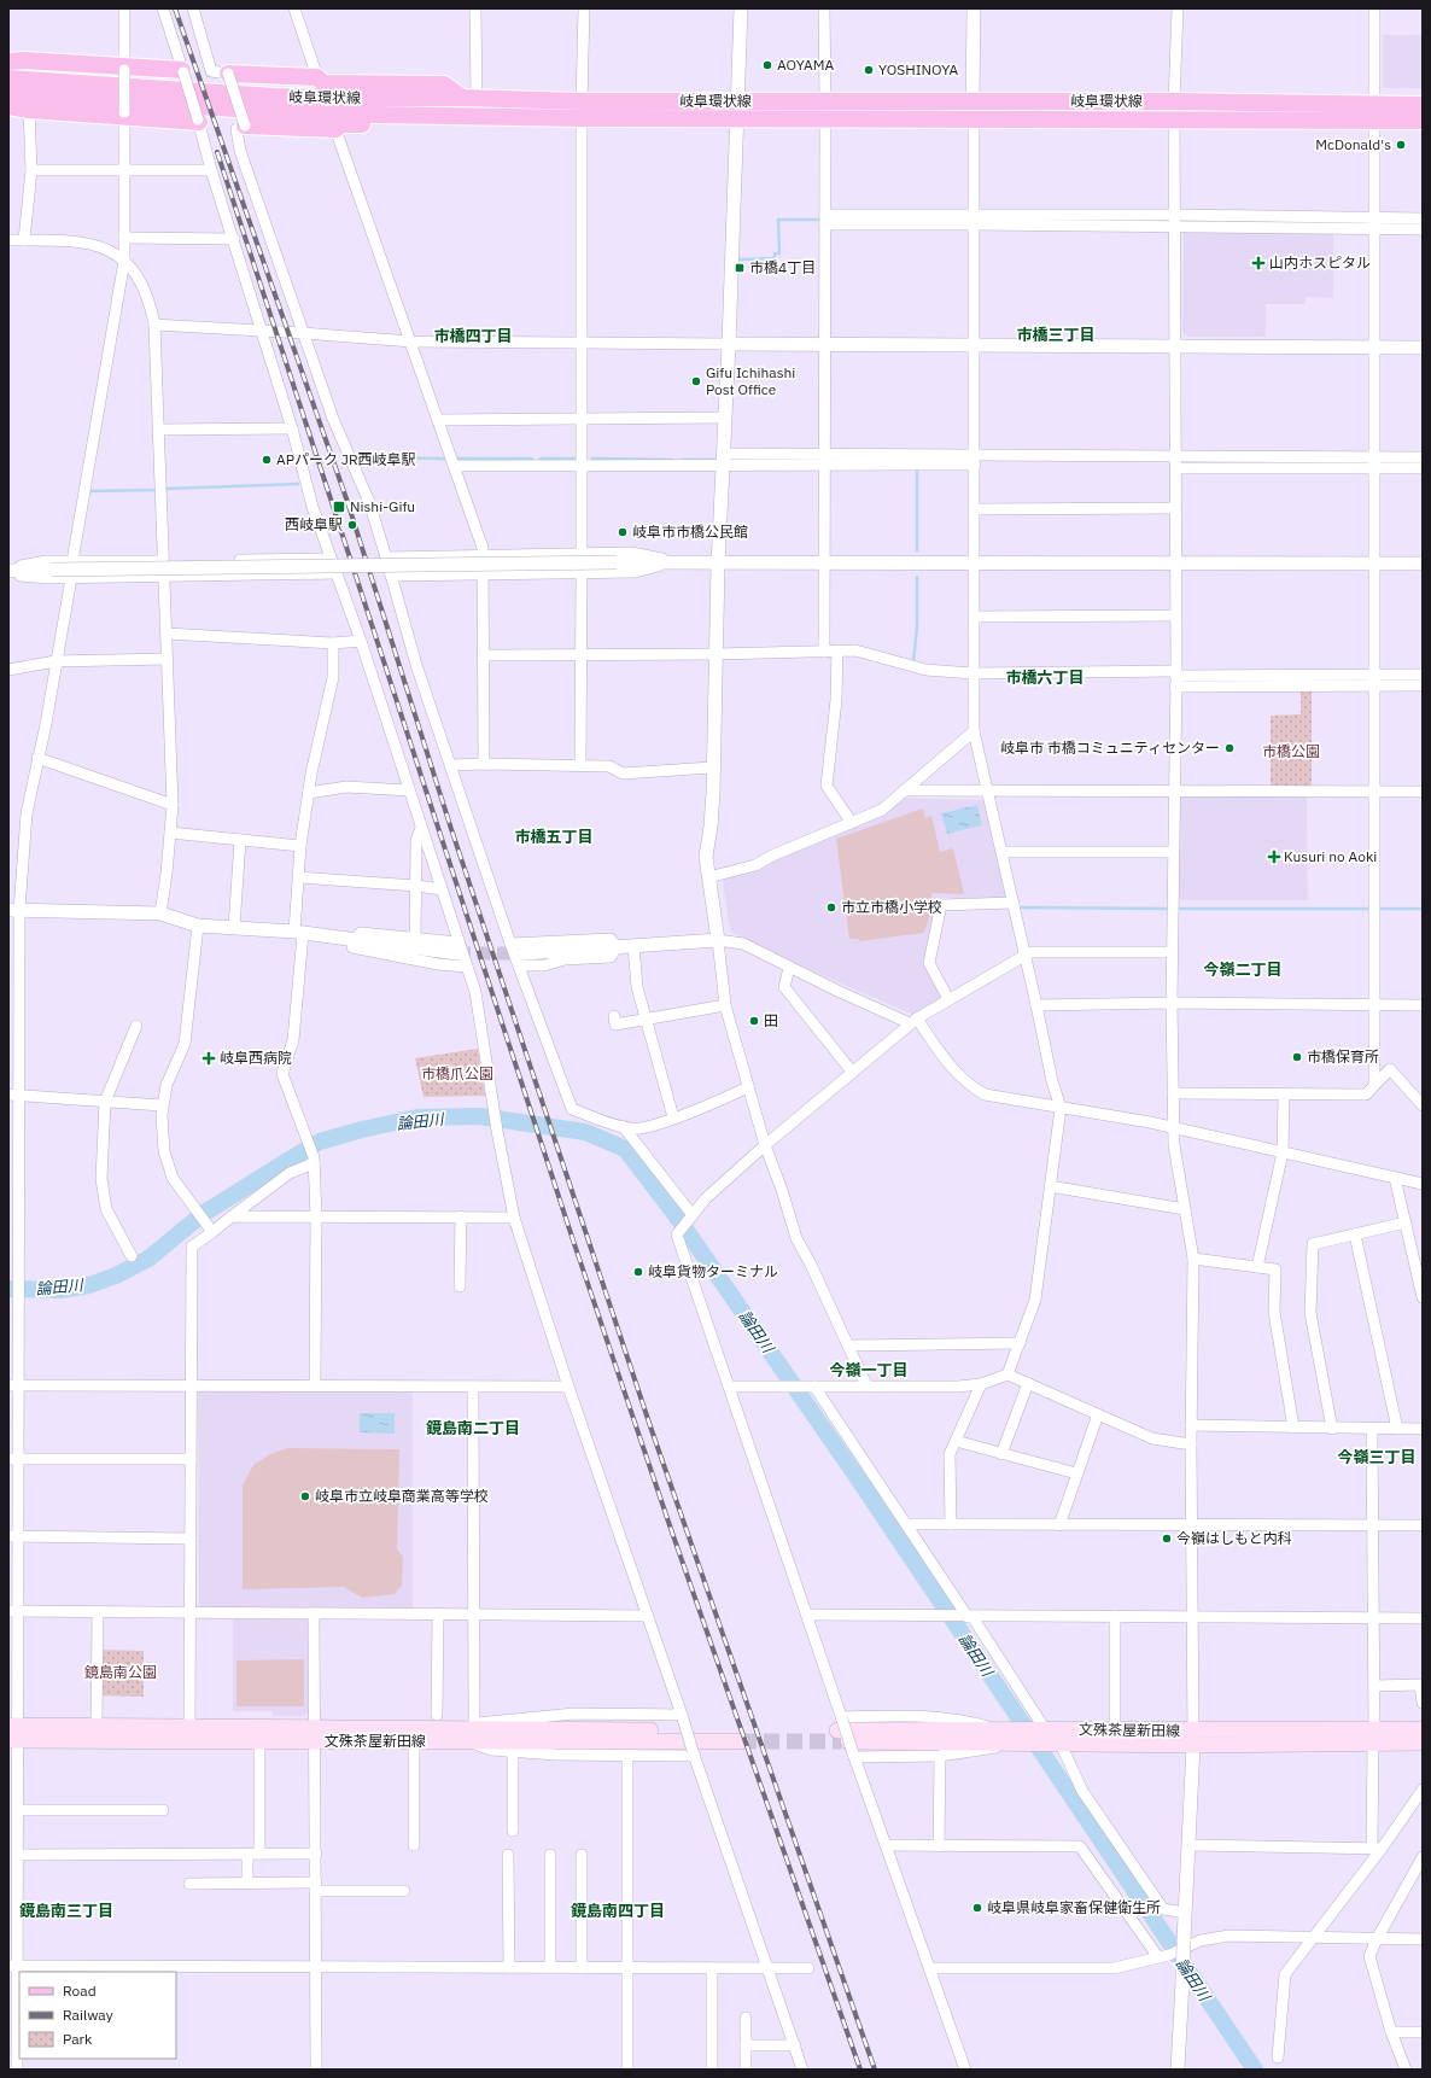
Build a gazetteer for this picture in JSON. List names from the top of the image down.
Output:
{
  "streets": {
    "main road": ["岐阜環状線", "文殊茶屋新田線"]
  },
  "districts": [
    "市橋三丁目",
    "市橋四丁目",
    "市橋六丁目",
    "市橋五丁目",
    "今嶺二丁目",
    "今嶺一丁目",
    "鏡島南二丁目",
    "今嶺三丁目",
    "鏡島南三丁目",
    "鏡島南四丁目"
  ],
  "water": ["論田川"],
  "parks": ["市橋公園", "市橋爪公園", "鏡島南公園"],
  "places": {
    "other": [
      "AOYAMA",
      "YOSHINOYA",
      "McDonald's",
      "Gifu Ichihashi Post Office",
      "APパーク JR西岐阜駅",
      "西岐阜駅",
      "岐阜市市橋公民館",
      "岐阜市 市橋コミュニティセンター",
      "市立市橋小学校",
      "田",
      "市橋保育所",
      "岐阜貨物ターミナル",
      "岐阜市立岐阜商業高等学校",
      "今嶺はしもと内科",
      "岐阜県岐阜家畜保健衛生所"
    ],
    "health": ["山内ホスピタル", "Kusuri no Aoki", "岐阜西病院"],
    "transit": ["市橋4丁目", "Nishi-Gifu"]
  },
  "legend": ["Road", "Railway", "Park"]
}
